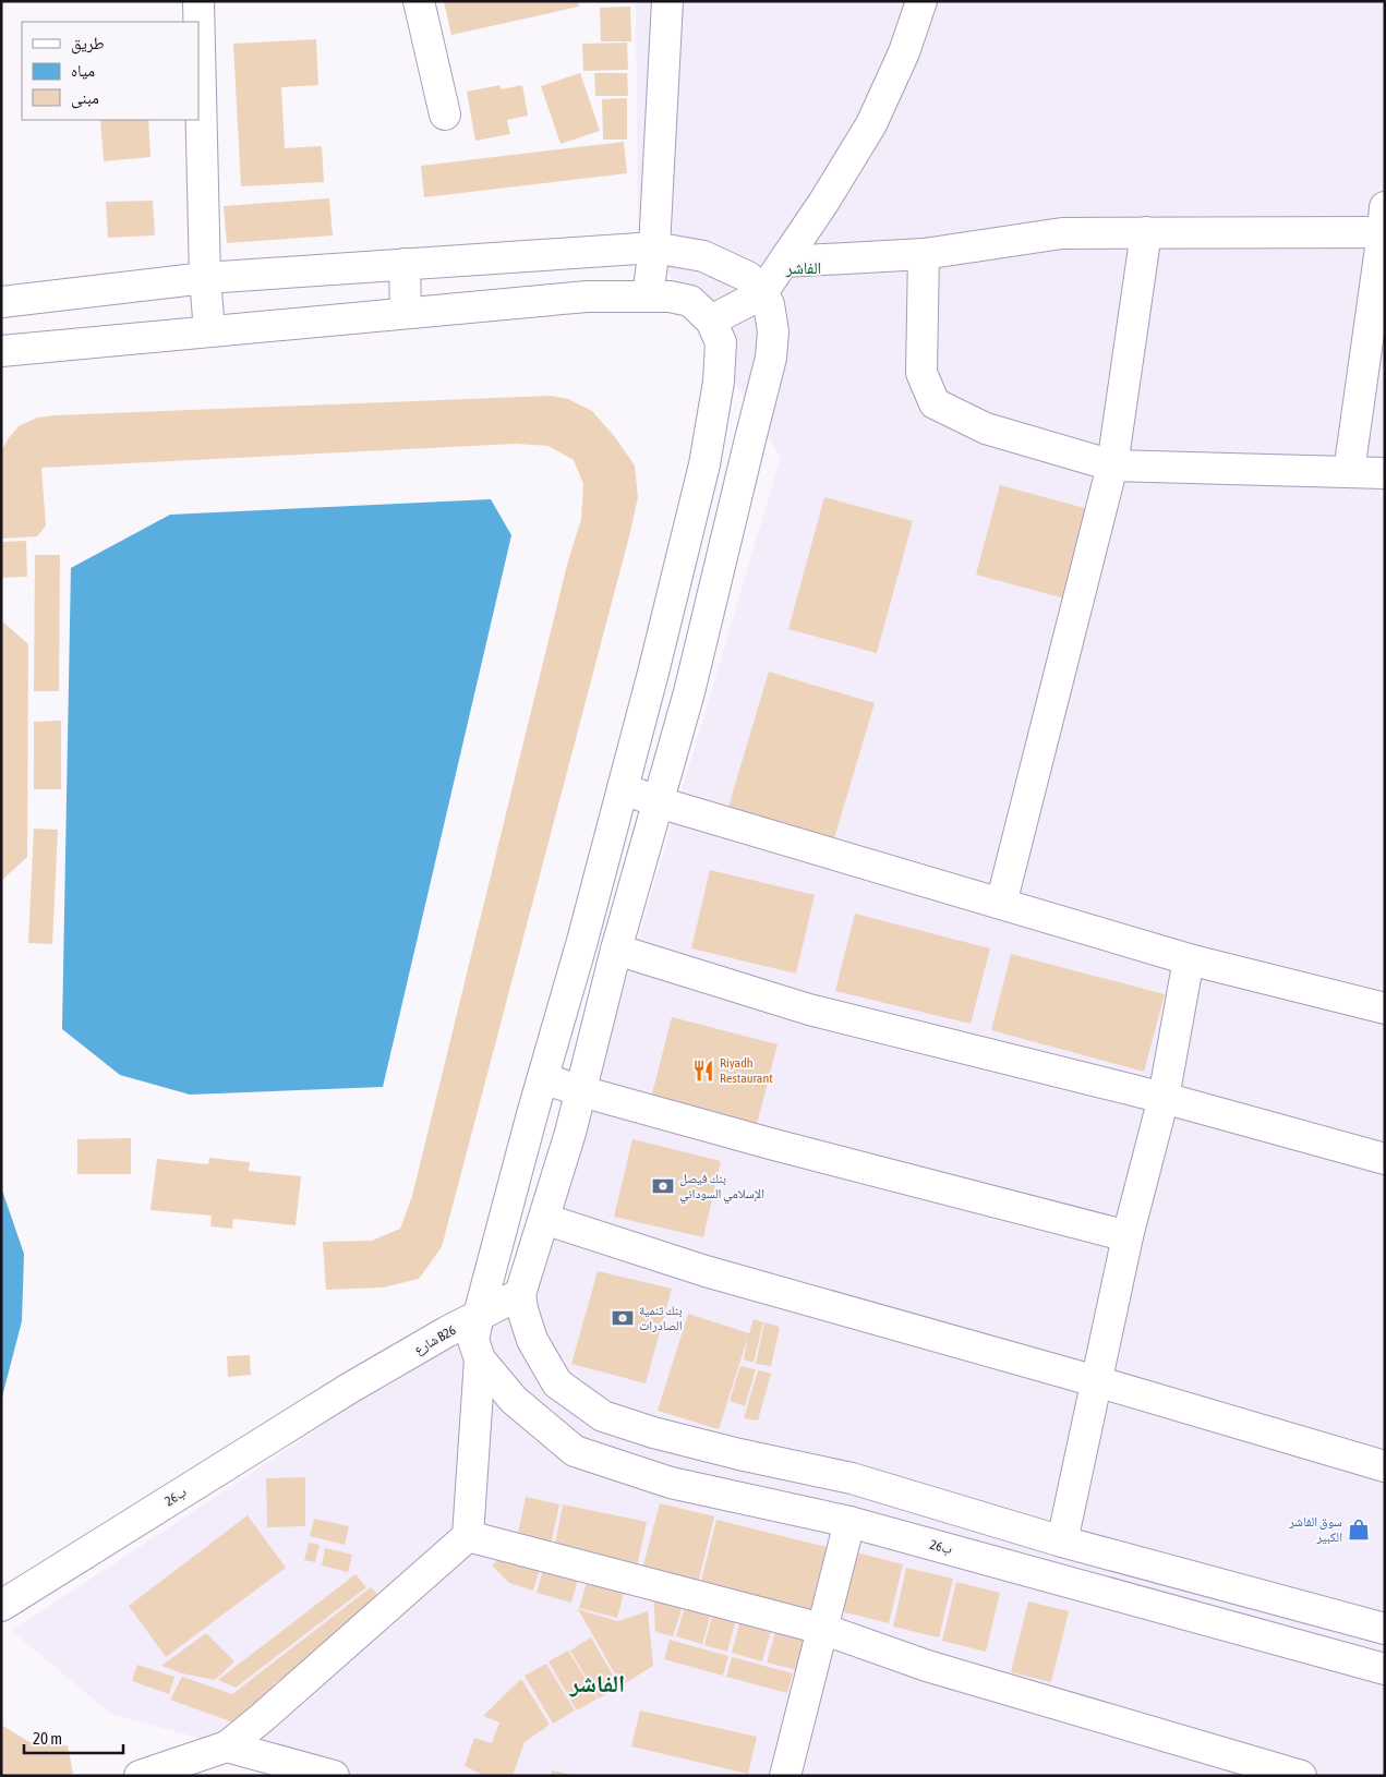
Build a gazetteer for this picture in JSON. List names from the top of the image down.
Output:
{
  "streets": {
    "main road": ["شارع B26", "26ب"]
  },
  "crossings": [
    ["شارع B26", "26ب"]
  ],
  "districts": ["الفاشر", "الفاشر"],
  "places": {
    "restaurant": ["Riyadh Restaurant"],
    "bank": ["بنك فيصل الإسلامي السوداني", "بنك تنمية الصادرات"],
    "shop": ["سوق الفاشر الكبير"]
  },
  "legend": ["طريق", "مياه", "مبنى"],
  "scale_bar": "20 m"
}
